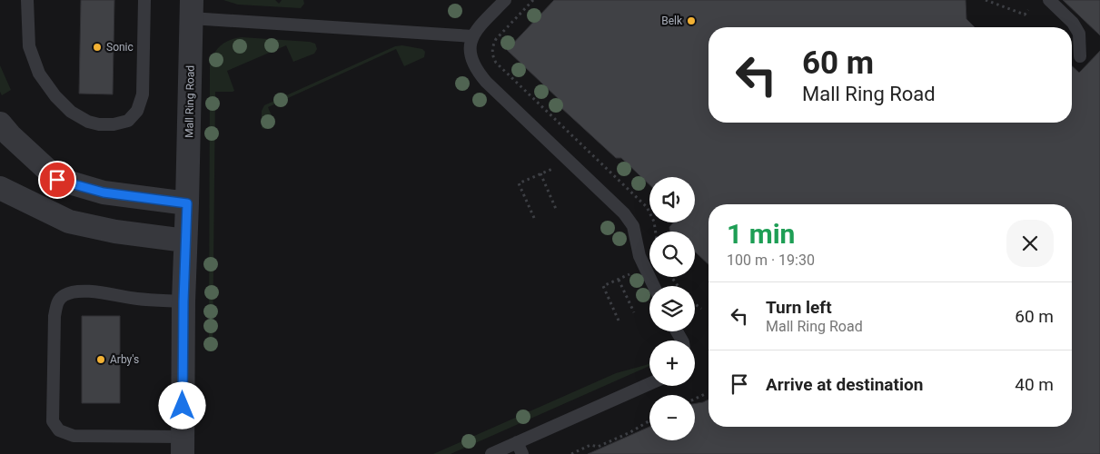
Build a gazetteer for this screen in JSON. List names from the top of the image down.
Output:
{
  "streets": {
    "street": ["Mall Ring Road"]
  },
  "places": ["Belk", "Sonic", "Arby's"],
  "page": {
    "turn": ["60 m", "Mall Ring Road"],
    "map_buttons": ["+", "−"],
    "heading": ["1 min", "100 m · 19:30"],
    "list": [
      {
        "name": "Turn left",
        "note": "Mall Ring Road",
        "value": "60 m"
      },
      {
        "name": "Arrive at destination",
        "value": "40 m"
      }
    ]
  }
}
